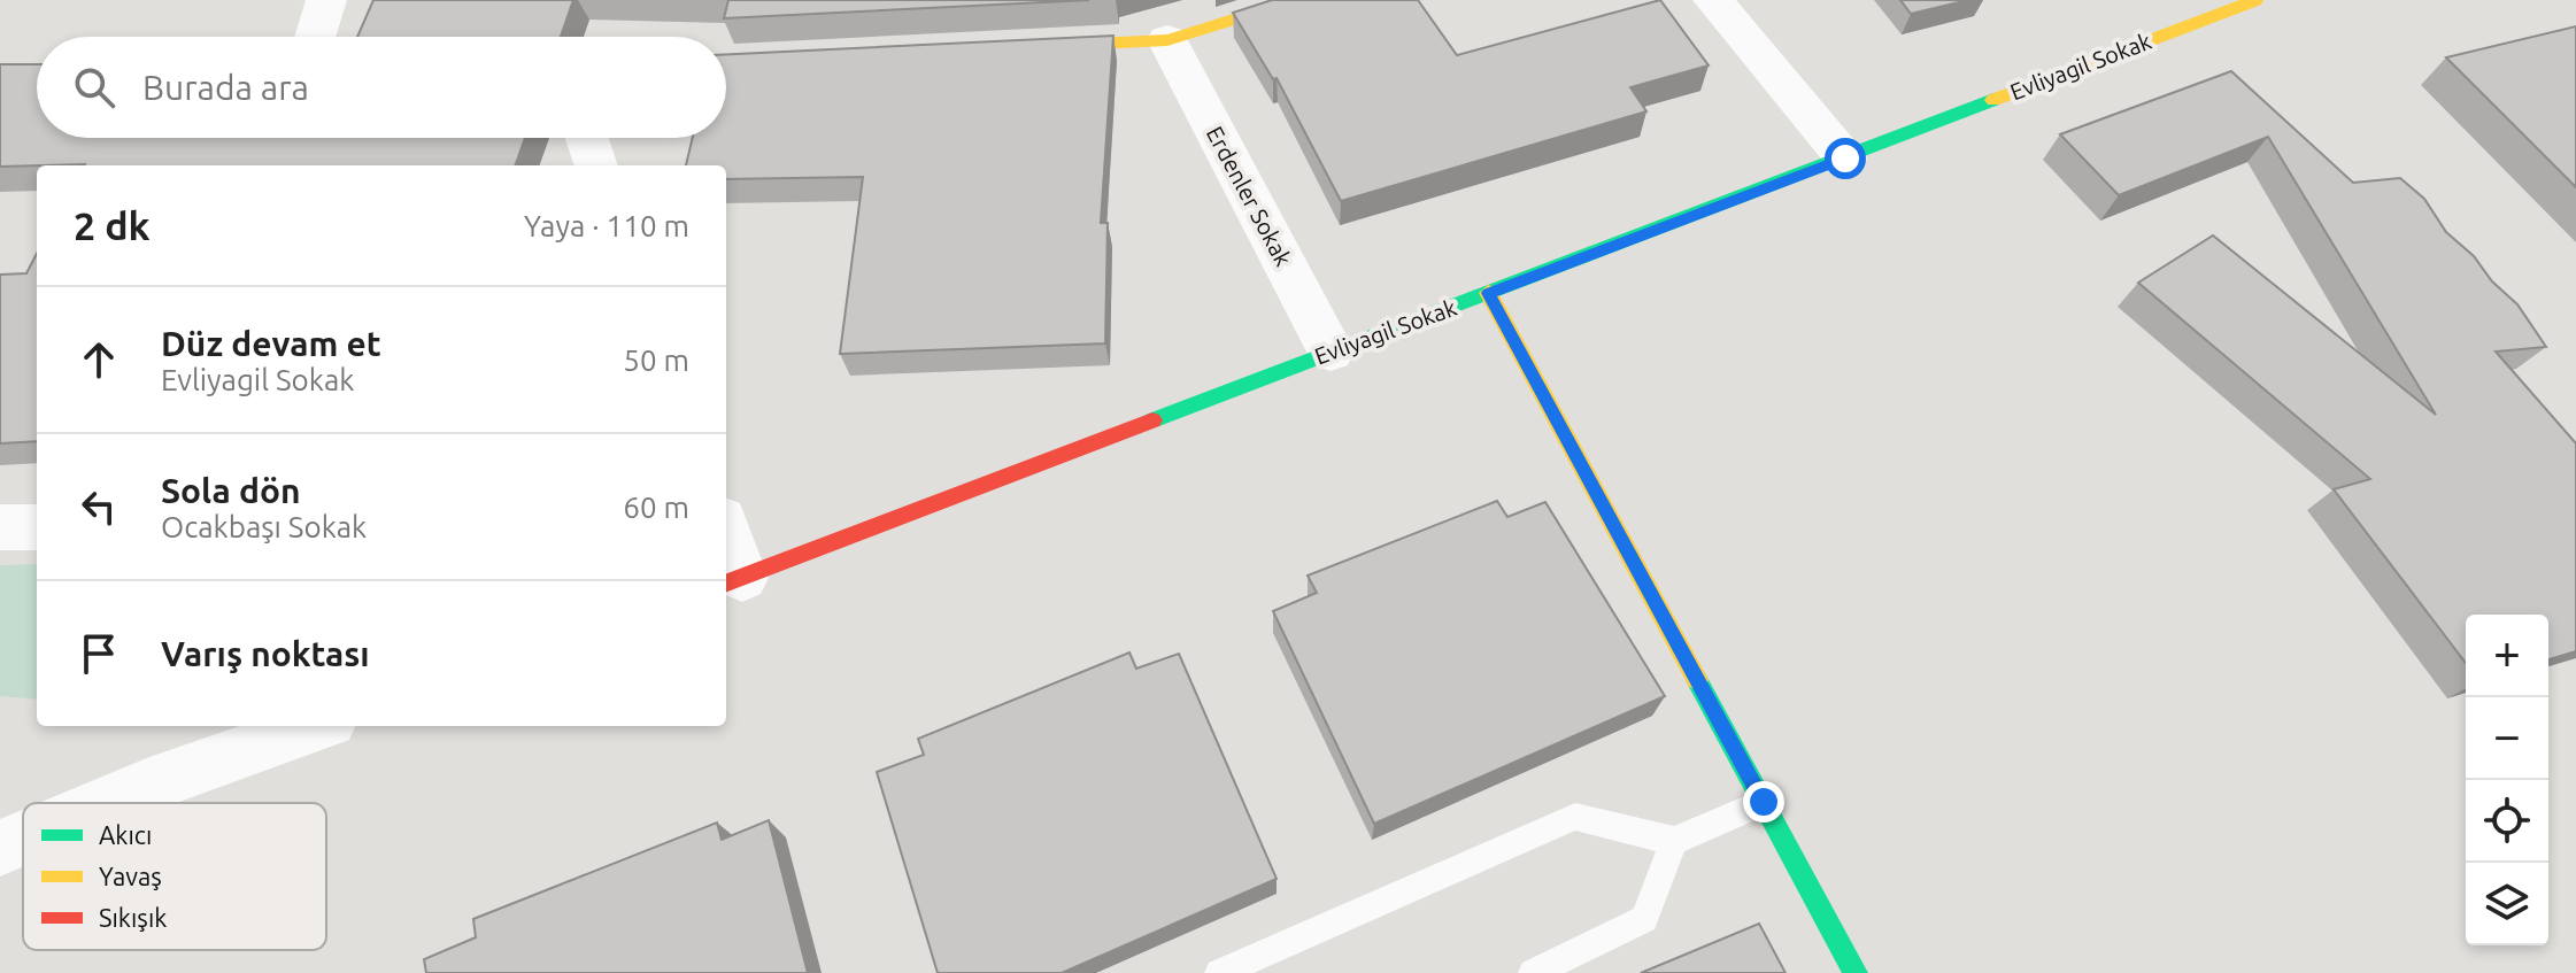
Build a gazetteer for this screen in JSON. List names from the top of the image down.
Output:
{
  "streets": {
    "street": ["Evliyagil Sokak", "Erdenler Sokak"]
  },
  "crossings": [
    ["Evliyagil Sokak", "Erdenler Sokak"]
  ],
  "legend": ["Akıcı", "Yavaş", "Sıkışık"],
  "page": {
    "search": "Burada ara",
    "heading": ["2 dk", "Yaya · 110 m"],
    "list": [
      ["Düz devam et", "Evliyagil Sokak", "50 m"],
      ["Sola dön", "Ocakbaşı Sokak", "60 m"],
      "Varış noktası"
    ],
    "map_buttons": ["+", "−"]
  }
}
